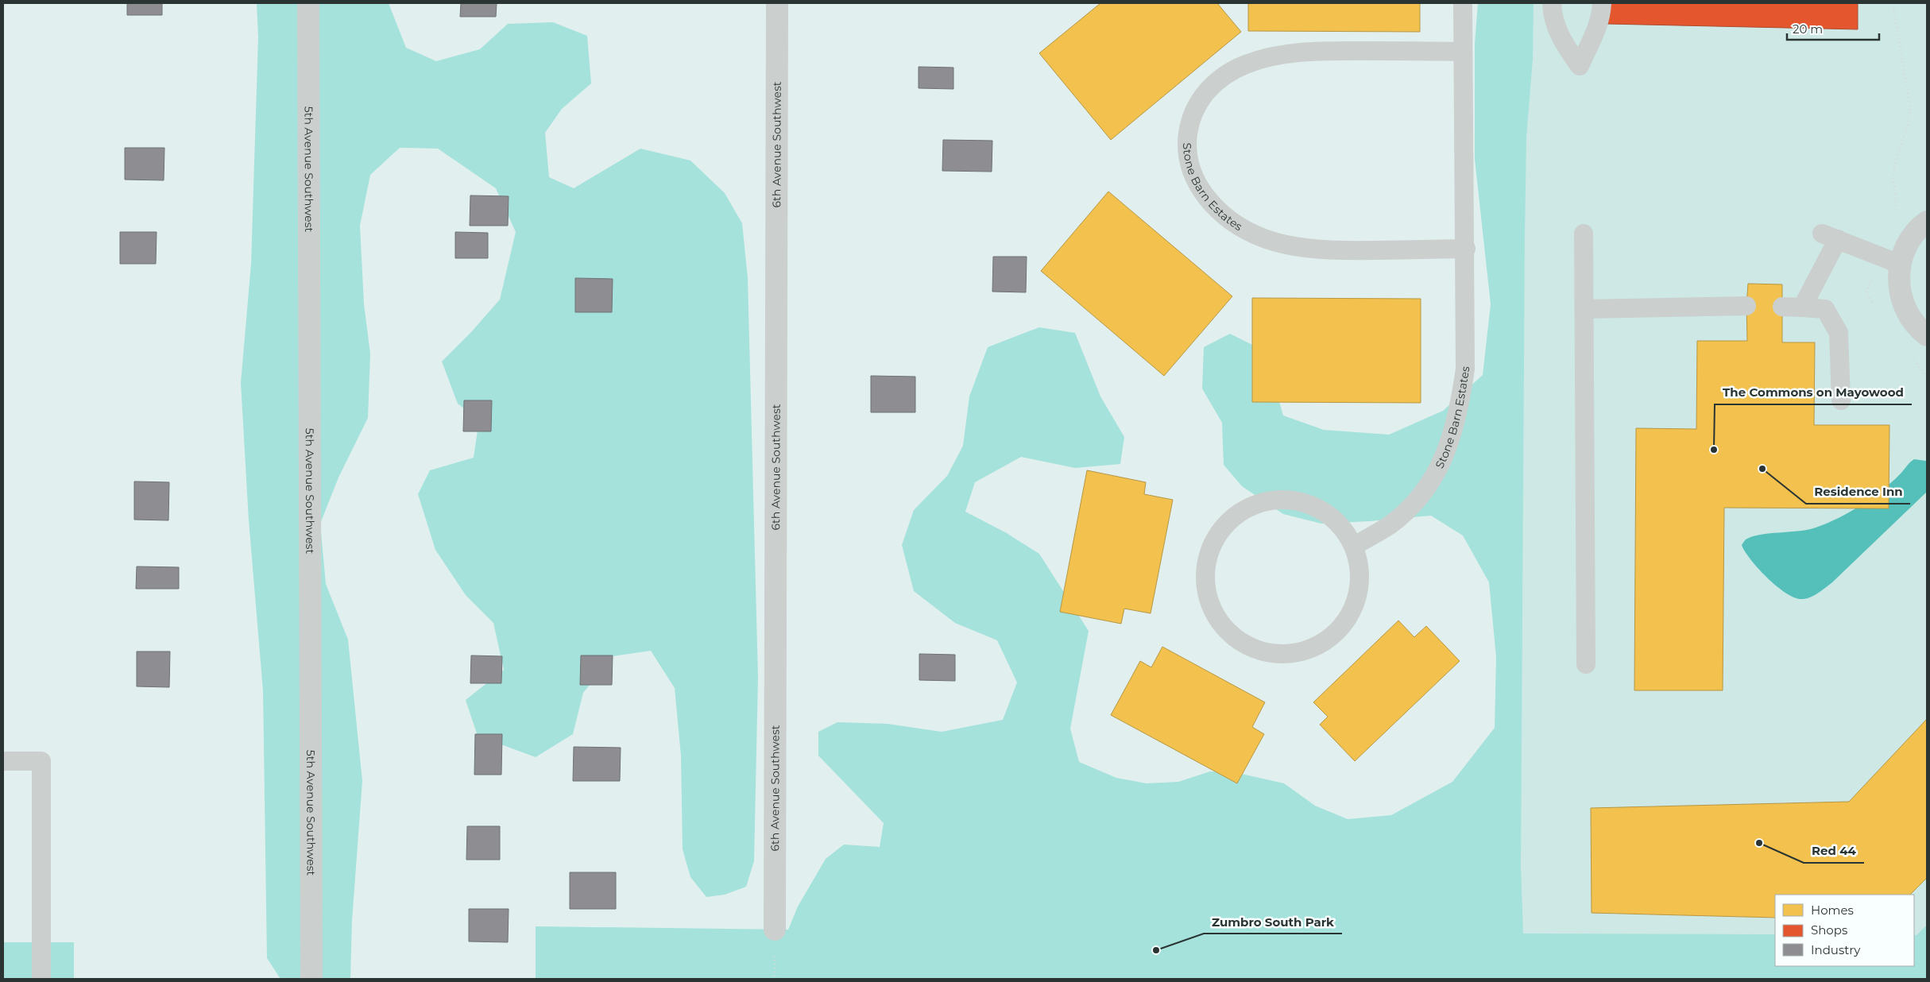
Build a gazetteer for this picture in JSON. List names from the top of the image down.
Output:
{
  "streets": {
    "street": ["6th Avenue Southwest", "5th Avenue Southwest"],
    "lane": ["Stone Barn Estates"]
  },
  "places": [
    "The Commons on Mayowood",
    "Residence Inn",
    "Red 44",
    "Zumbro South Park"
  ],
  "legend": ["Homes", "Shops", "Industry"],
  "scale_bar": "20 m"
}
